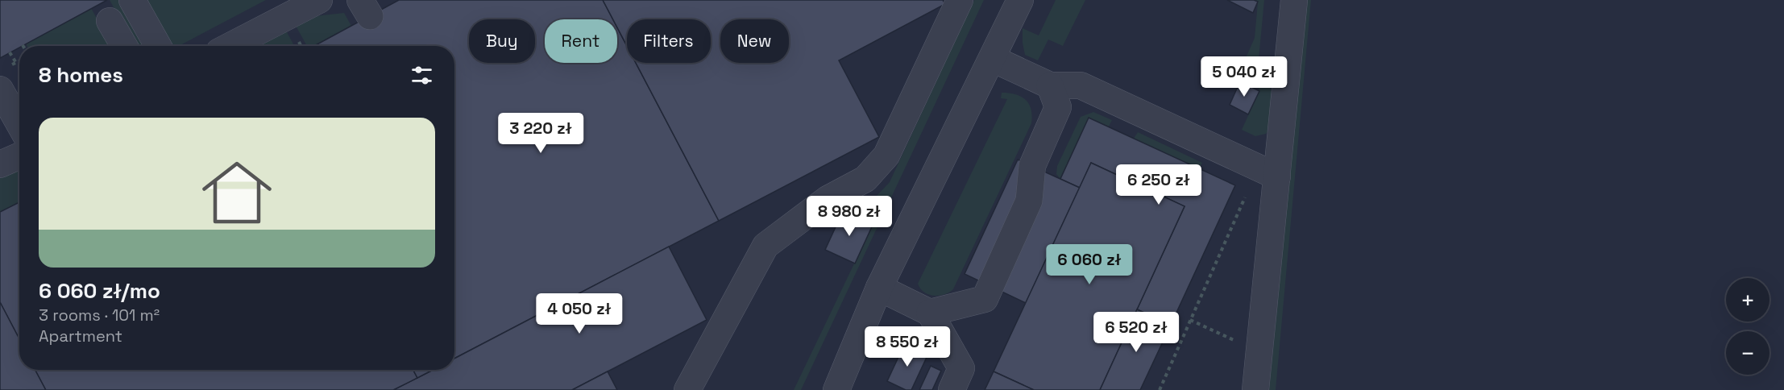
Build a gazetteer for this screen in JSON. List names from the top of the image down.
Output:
{
  "page": {
    "chip": [
      "Buy",
      "Rent",
      "Filters",
      "New"
    ],
    "heading": "8 homes",
    "price": [
      "5 040 zł",
      "3 220 zł",
      "6 250 zł",
      "8 980 zł",
      "6 060 zł",
      "4 050 zł",
      "6 520 zł",
      "8 550 zł"
    ],
    "list": [
      {
        "name": "6 060 zł/mo",
        "note": "3 rooms · 101 m² · Apartment"
      }
    ],
    "map_buttons": ["+", "−"]
  }
}
